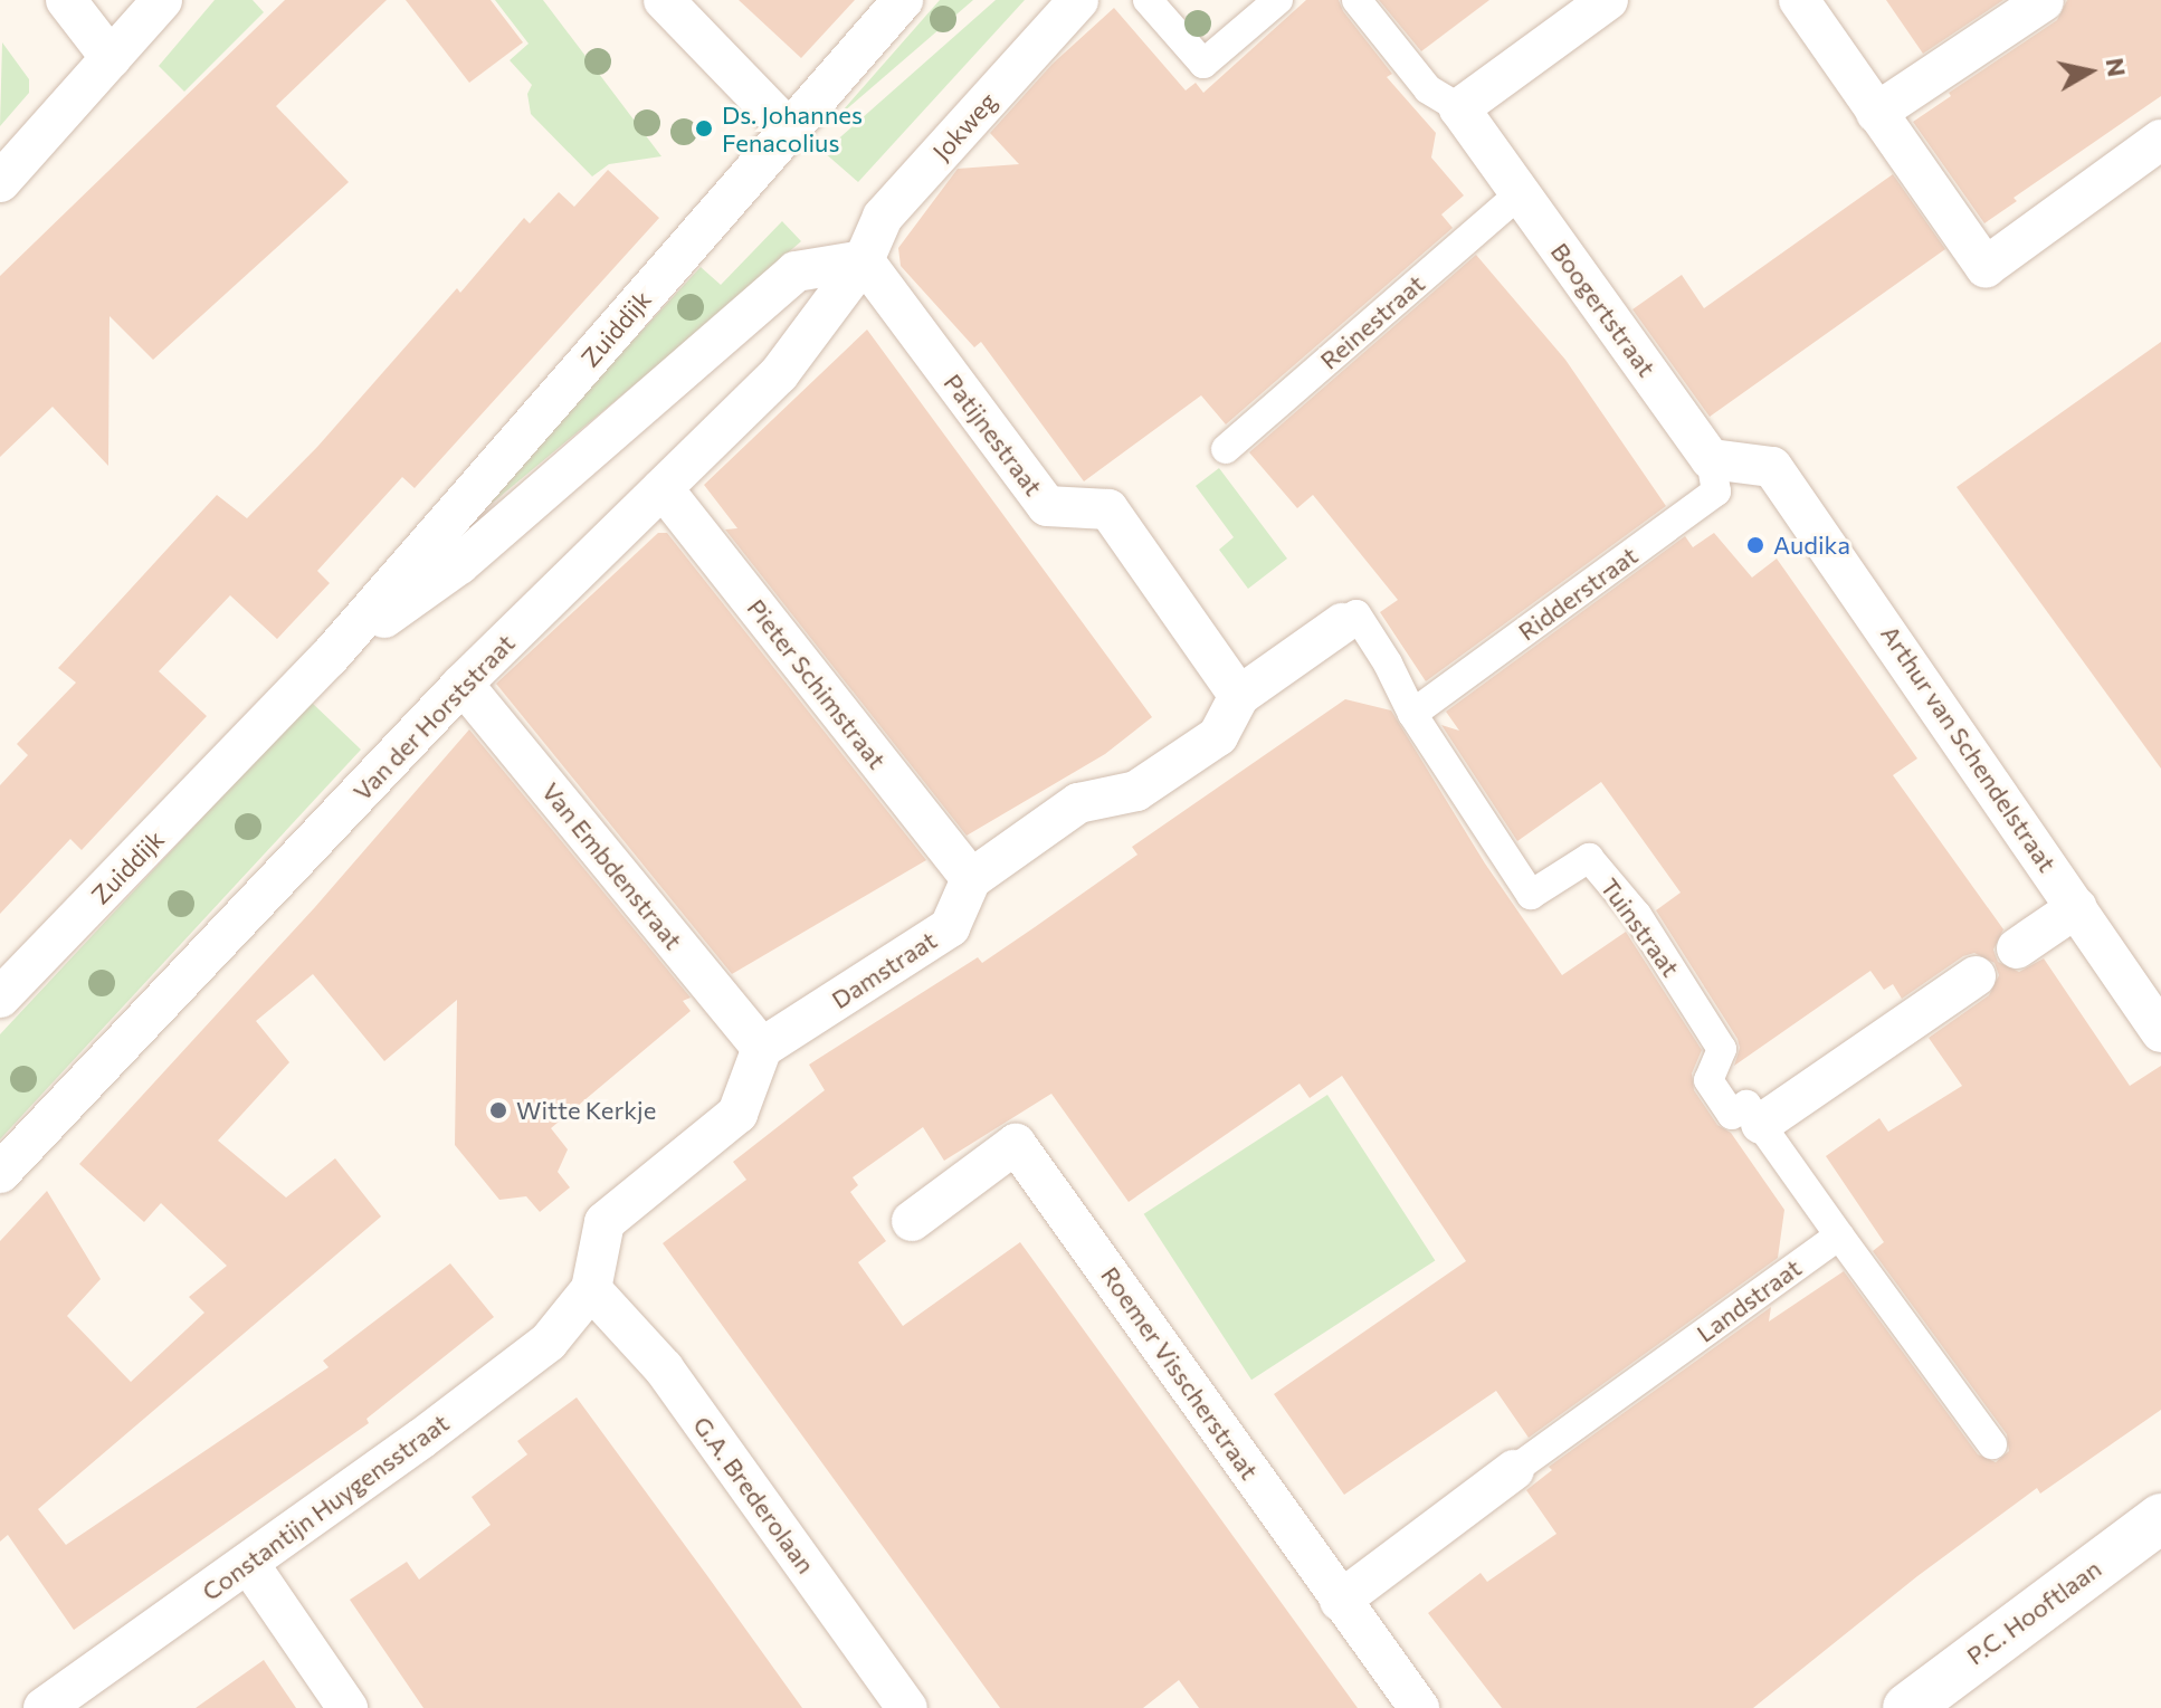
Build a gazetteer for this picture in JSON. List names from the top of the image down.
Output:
{
  "streets": {
    "street": [
      "Jokweg",
      "Boogertstraat",
      "Reinestraat",
      "Zuiddijk",
      "Patijnestraat",
      "Ridderstraat",
      "Pieter Schimstraat",
      "Van der Horststraat",
      "Arthur van Schendelstraat",
      "Van Embdenstraat",
      "Tuinstraat",
      "Damstraat",
      "Landstraat",
      "Roemer Visscherstraat",
      "G.A. Brederolaan",
      "Constantijn Huygensstraat",
      "P.C. Hooftlaan"
    ]
  },
  "crossings": [
    ["Jokweg", "Zuiddijk"],
    ["Jokweg", "Patijnestraat"],
    ["Jokweg", "Van der Horststraat"],
    ["Boogertstraat", "Reinestraat"],
    ["Boogertstraat", "Ridderstraat"],
    ["Boogertstraat", "Arthur van Schendelstraat"],
    ["Zuiddijk", "Patijnestraat"],
    ["Zuiddijk", "Van der Horststraat"],
    ["Patijnestraat", "Van der Horststraat"],
    ["Ridderstraat", "Arthur van Schendelstraat"],
    ["Ridderstraat", "Tuinstraat"],
    ["Pieter Schimstraat", "Van der Horststraat"],
    ["Pieter Schimstraat", "Damstraat"],
    ["Van der Horststraat", "Van Embdenstraat"],
    ["Van Embdenstraat", "Damstraat"],
    ["Landstraat", "Roemer Visscherstraat"],
    ["G.A. Brederolaan", "Constantijn Huygensstraat"]
  ],
  "places": ["Ds. Johannes Fenacolius", "Audika", "Witte Kerkje"],
  "north": "right"
}
